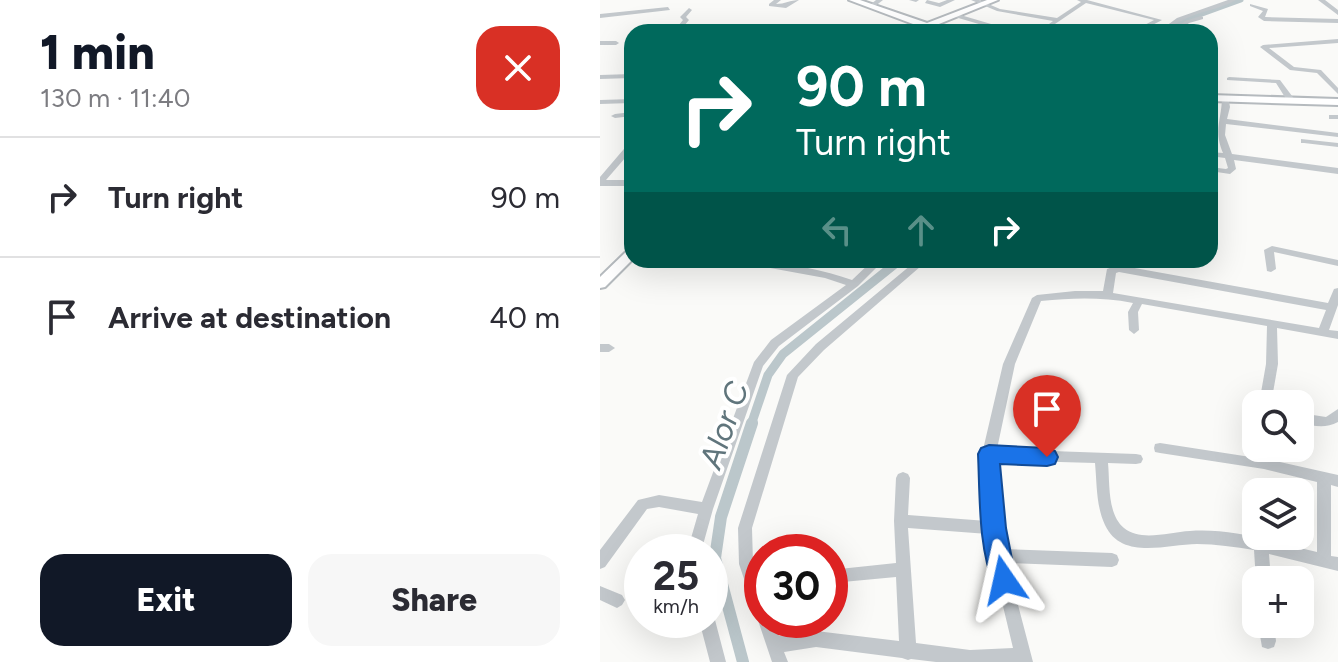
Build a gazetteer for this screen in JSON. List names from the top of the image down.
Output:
{
  "water": ["Alor C"],
  "page": {
    "heading": ["1 min", "130 m · 11:40"],
    "turn": ["90 m", "Turn right"],
    "list": [
      {
        "name": "Turn right",
        "value": "90 m"
      },
      {
        "name": "Arrive at destination",
        "value": "40 m"
      }
    ],
    "map_buttons": "+",
    "speed": "25 km/h",
    "limit": "30",
    "buttons": ["Exit", "Share"]
  }
}
